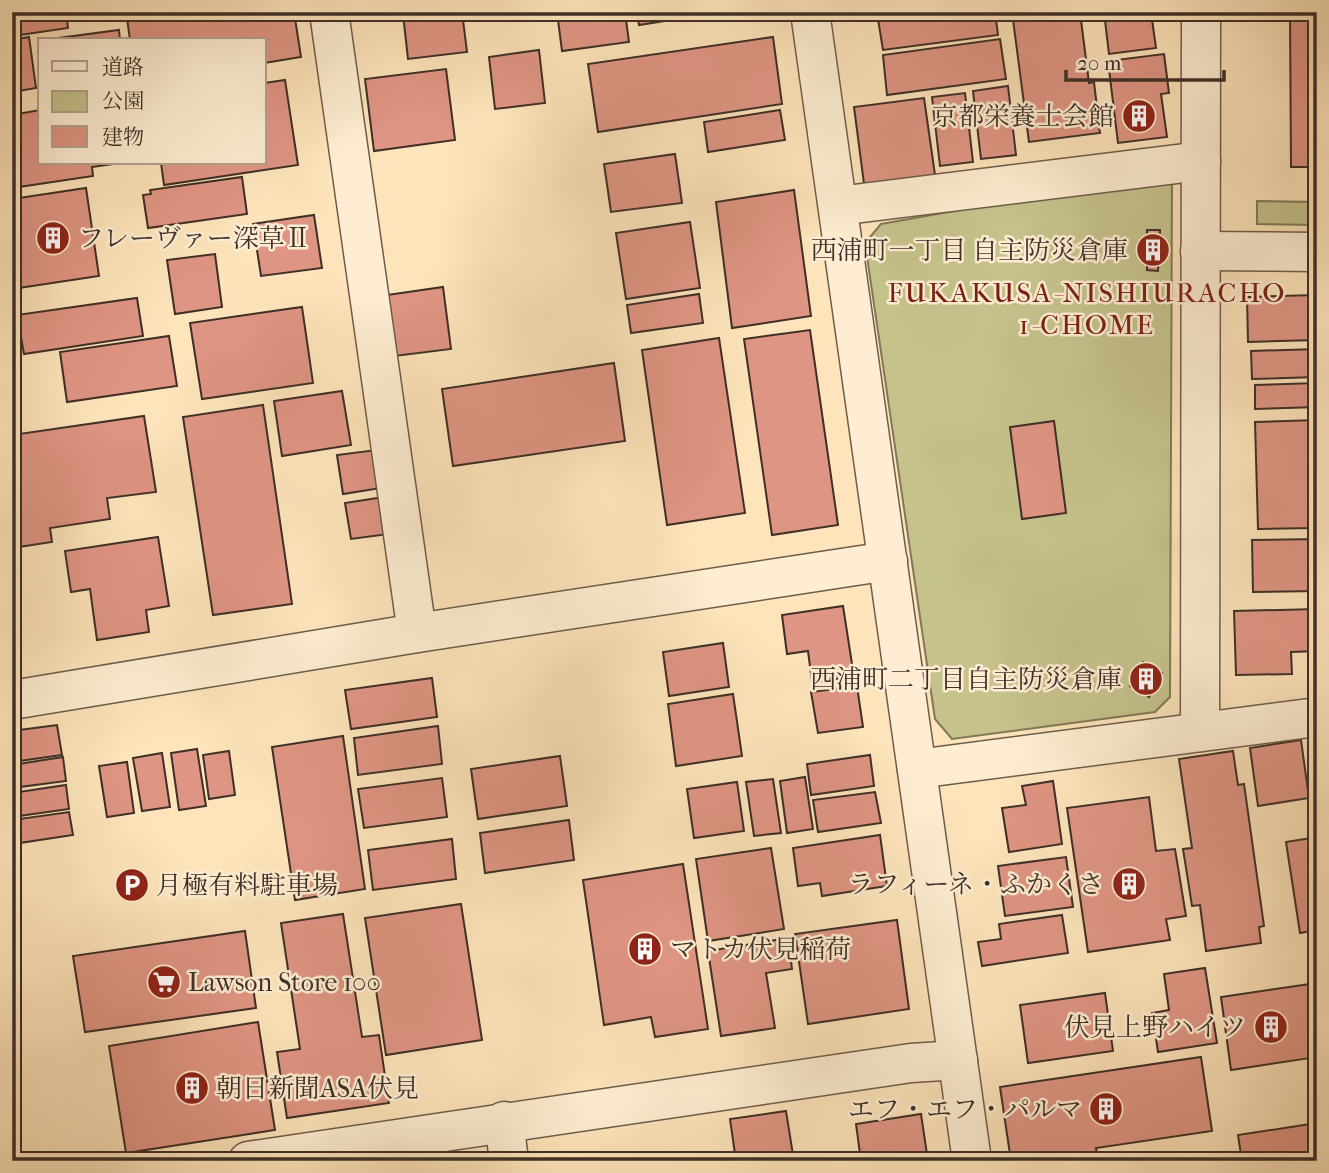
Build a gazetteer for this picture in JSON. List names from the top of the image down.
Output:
{
  "districts": ["FUKAKUSA-NISHIURACHO 1-CHOME"],
  "places": {
    "building": [
      "京都栄養士会館",
      "フレーヴァー深草Ⅱ",
      "西浦町一丁目 自主防災倉庫",
      "西浦町二丁目自主防災倉庫",
      "ラフィーネ・ふかくさ",
      "マトカ伏見稲荷",
      "伏見上野ハイツ",
      "朝日新聞ASA伏見",
      "エフ・エフ・パルマ"
    ],
    "parking": ["月極有料駐車場"],
    "supermarket": ["Lawson Store 100"]
  },
  "legend": ["道路", "公園", "建物"],
  "scale_bar": "20 m"
}
